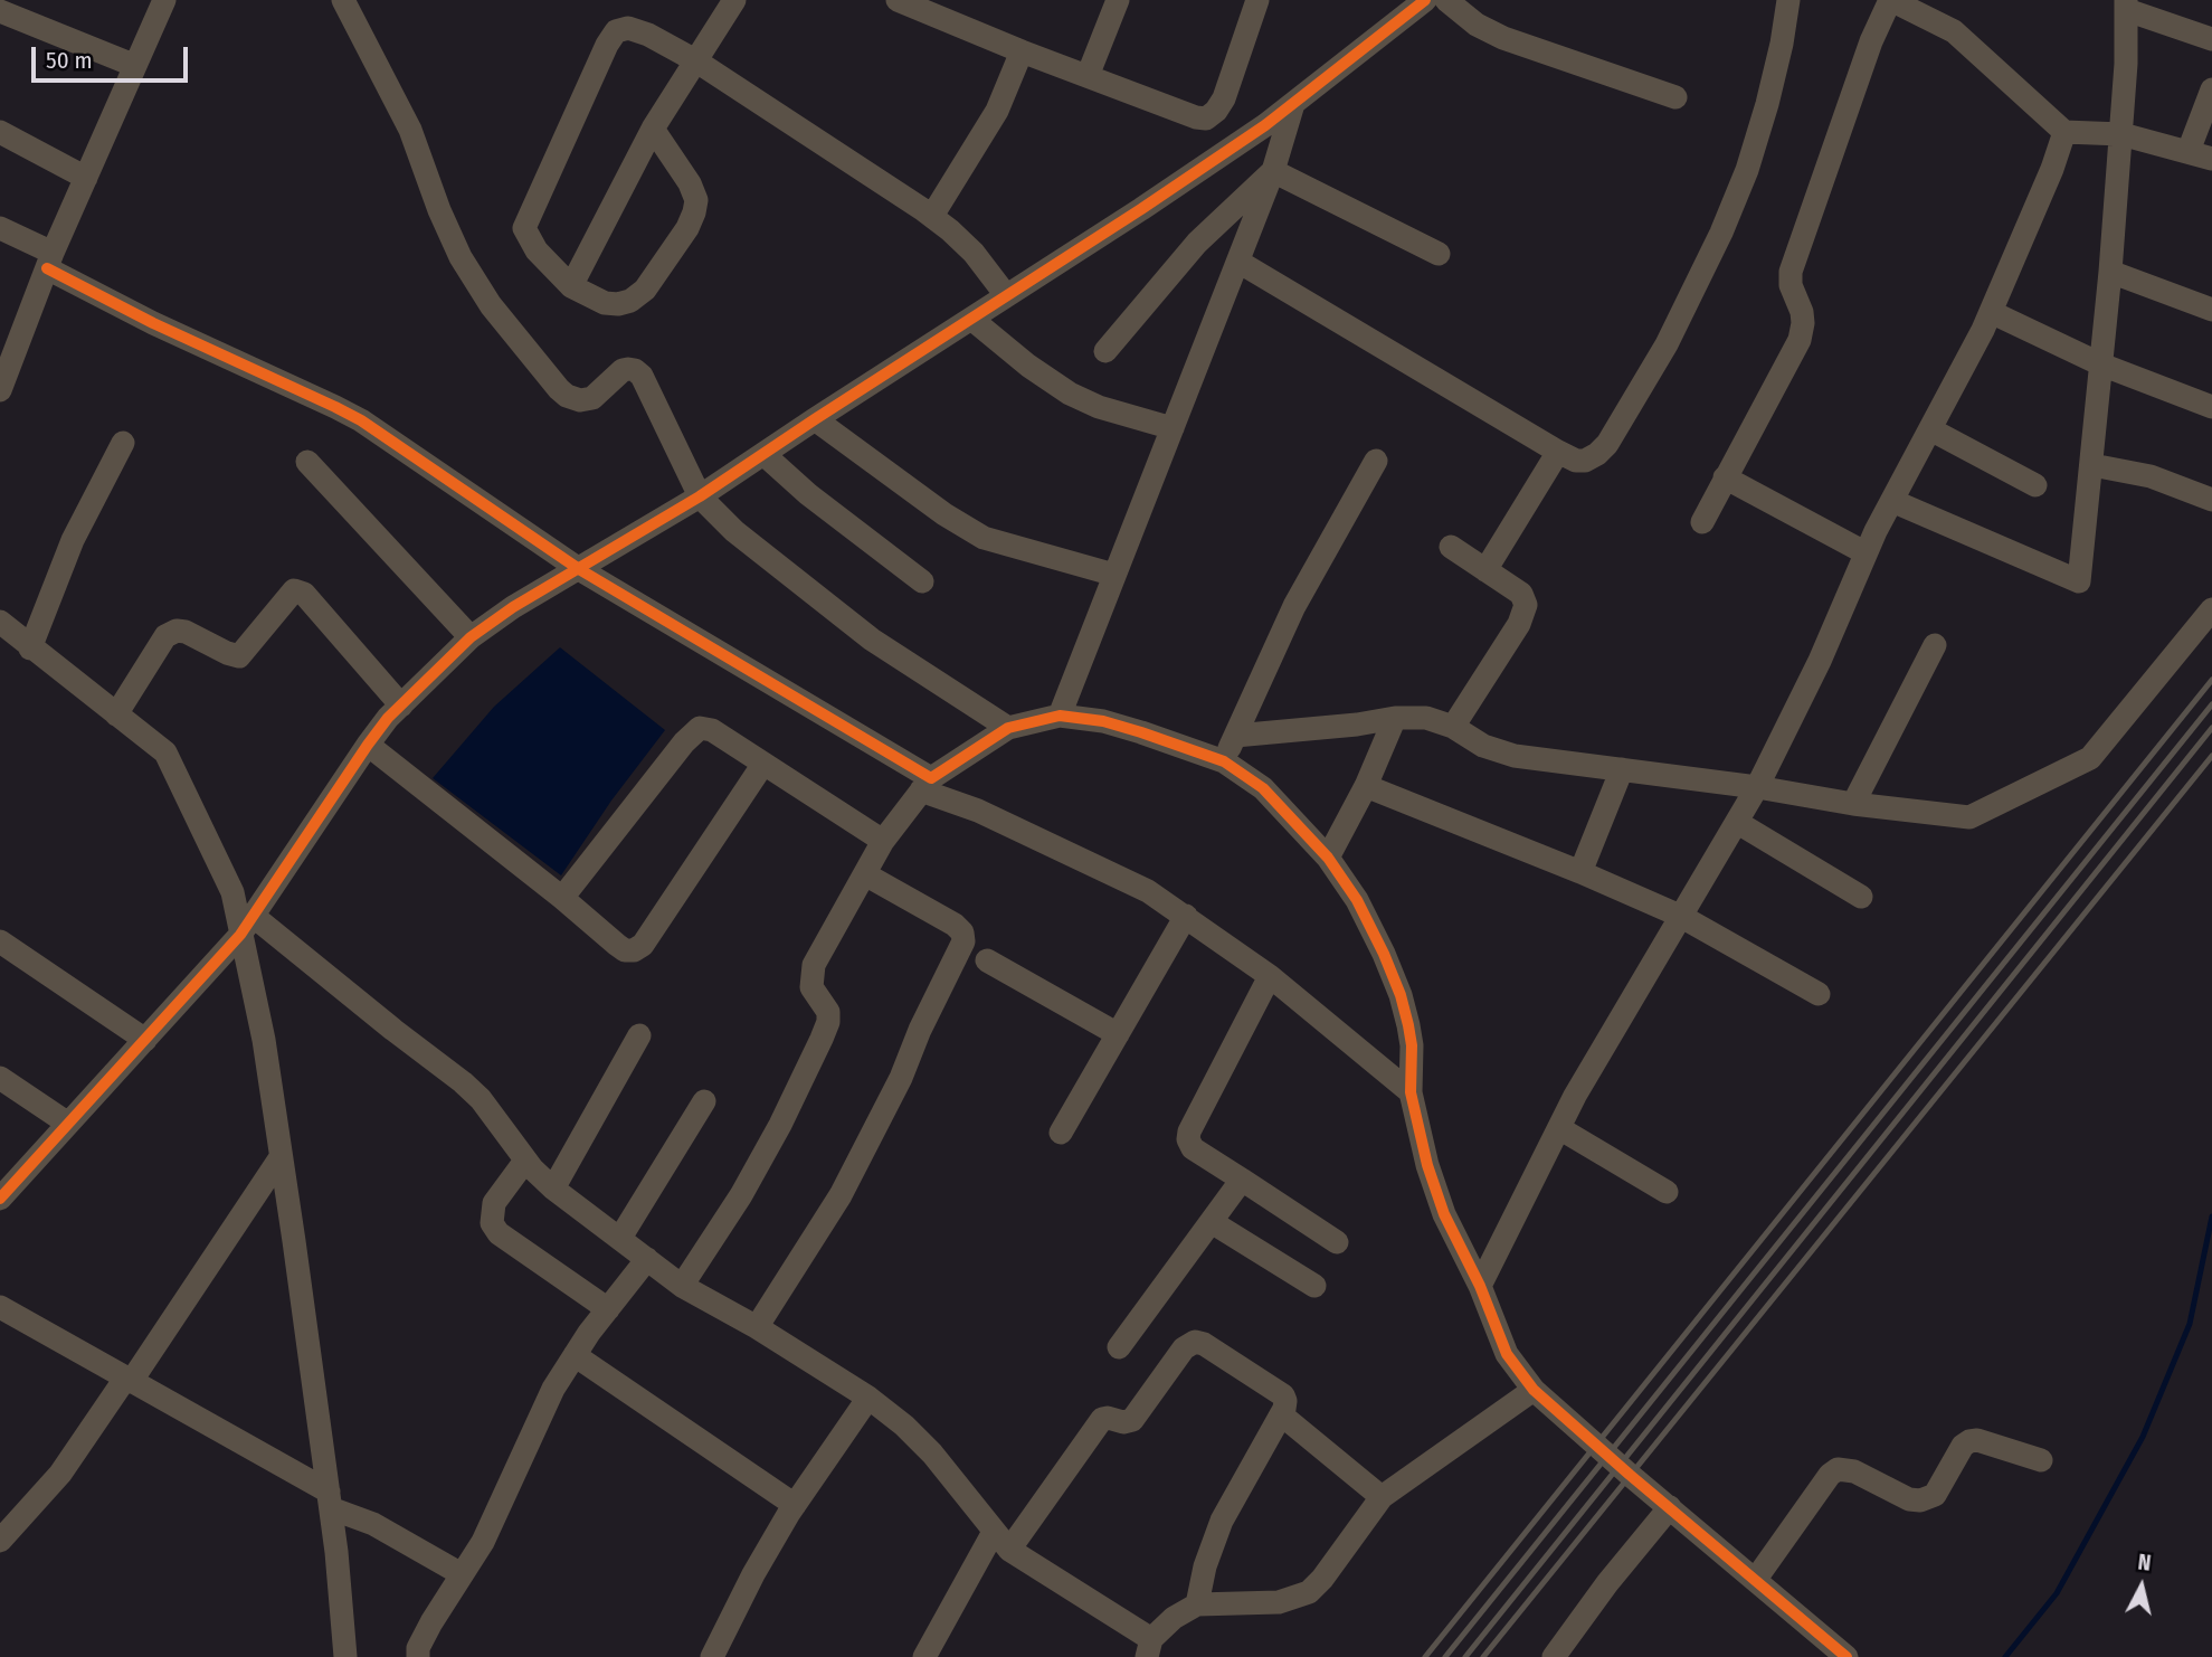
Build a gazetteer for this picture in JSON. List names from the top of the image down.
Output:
{
  "scale_bar": "50 m",
  "north": "top"
}
